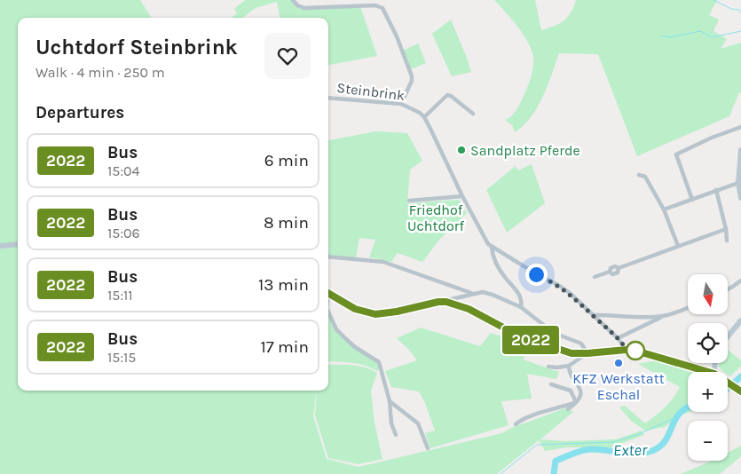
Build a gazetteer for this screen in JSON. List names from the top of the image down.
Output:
{
  "streets": {
    "street": ["Steinbrink"]
  },
  "water": ["Exter"],
  "parks": ["Friedhof Uchtdorf"],
  "places": ["Sandplatz Pferde", "KFZ Werkstatt Eschal"],
  "lines": ["bus line 2022"],
  "north": "bottom",
  "page": {
    "on_map": "2022",
    "heading": [
      ["Uchtdorf Steinbrink", "Walk · 4 min · 250 m"],
      "Departures"
    ],
    "list": [
      {
        "mark": "2022",
        "name": "Bus",
        "note": "15:04",
        "value": "6 min"
      },
      {
        "mark": "2022",
        "name": "Bus",
        "note": "15:06",
        "value": "8 min"
      },
      {
        "mark": "2022",
        "name": "Bus",
        "note": "15:11",
        "value": "13 min"
      },
      {
        "mark": "2022",
        "name": "Bus",
        "note": "15:15",
        "value": "17 min"
      }
    ],
    "map_buttons": ["+", "−"]
  }
}
